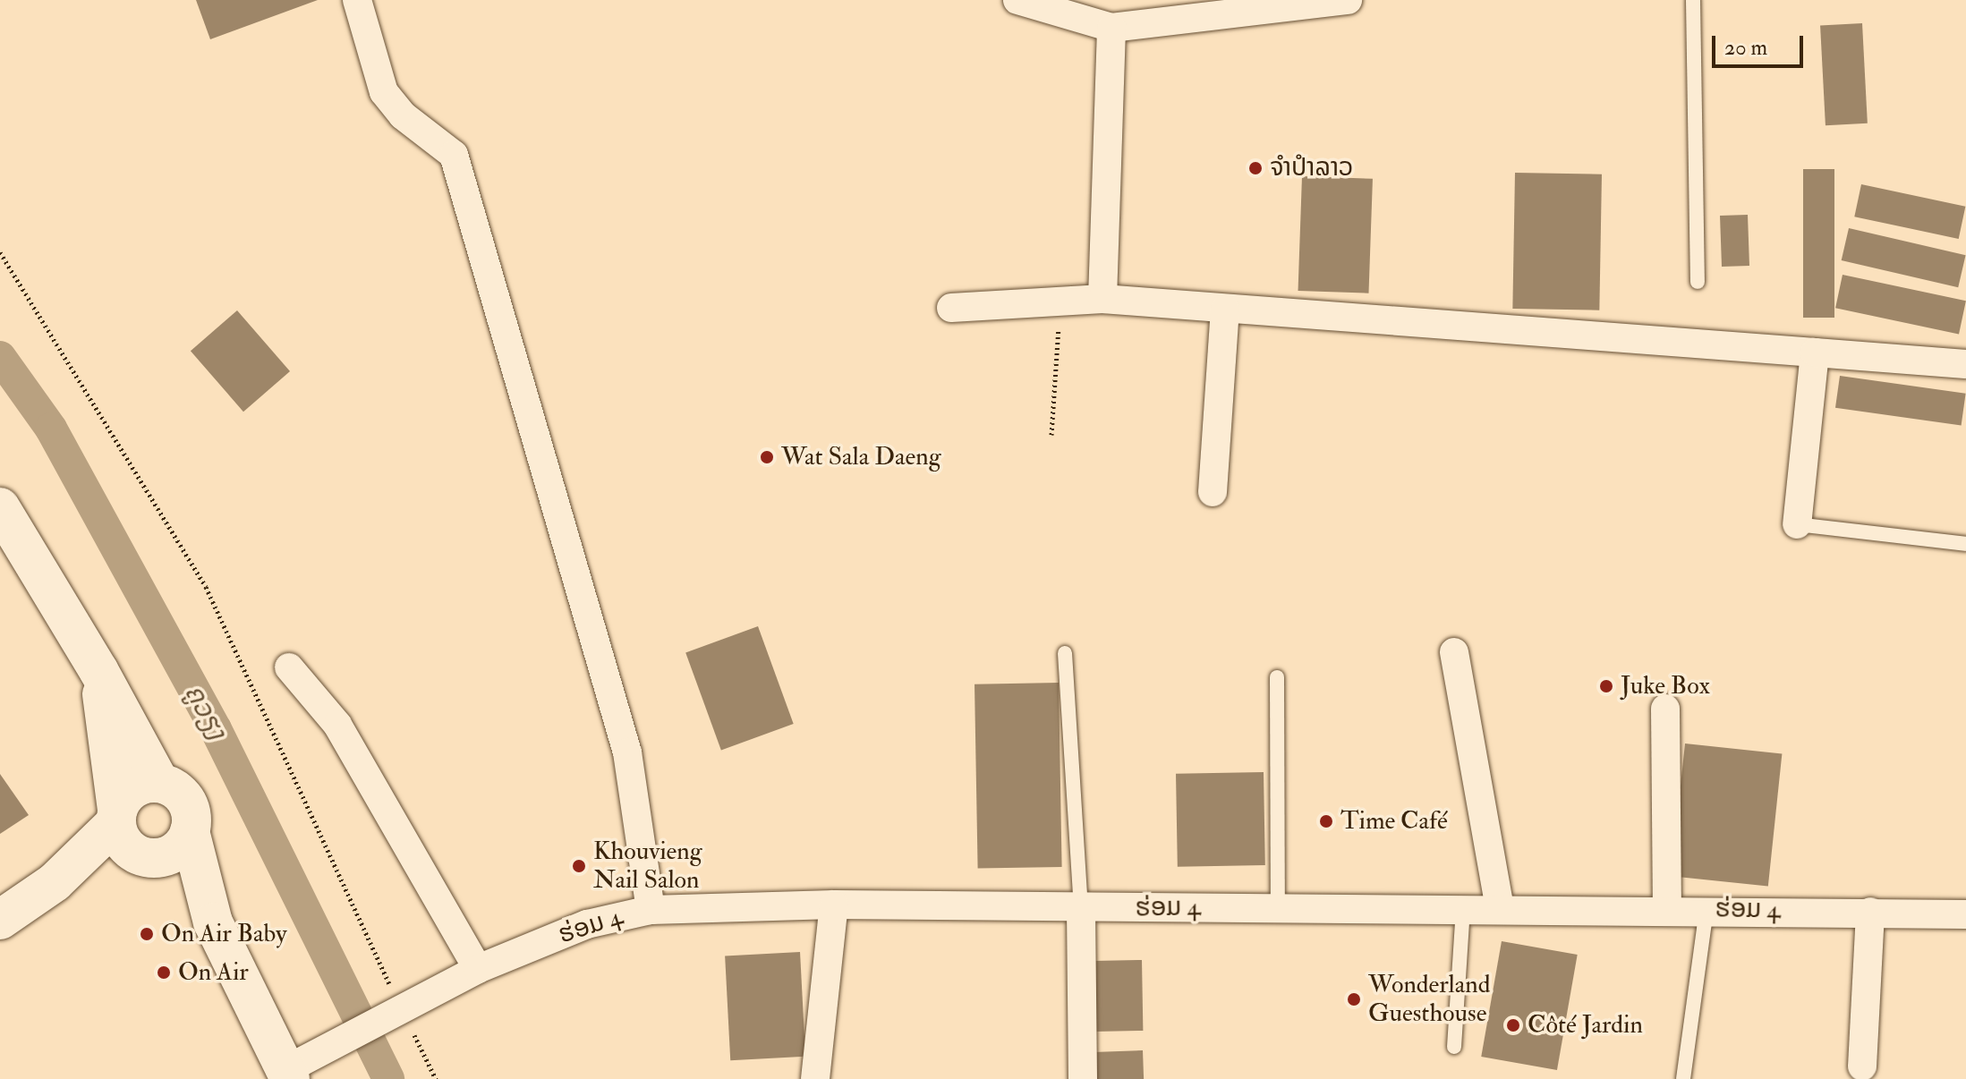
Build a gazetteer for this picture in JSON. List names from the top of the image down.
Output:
{
  "streets": {
    "street": ["ຮ່ອມ 4"]
  },
  "water": ["ຄູວຽງ"],
  "places": [
    "ຈຳປຳລາວ",
    "Wat Sala Daeng",
    "Juke Box",
    "Time Café",
    "Khouvieng Nail Salon",
    "On Air Baby",
    "On Air",
    "Wonderland Guesthouse",
    "Côté Jardin"
  ],
  "scale_bar": "20 m"
}
